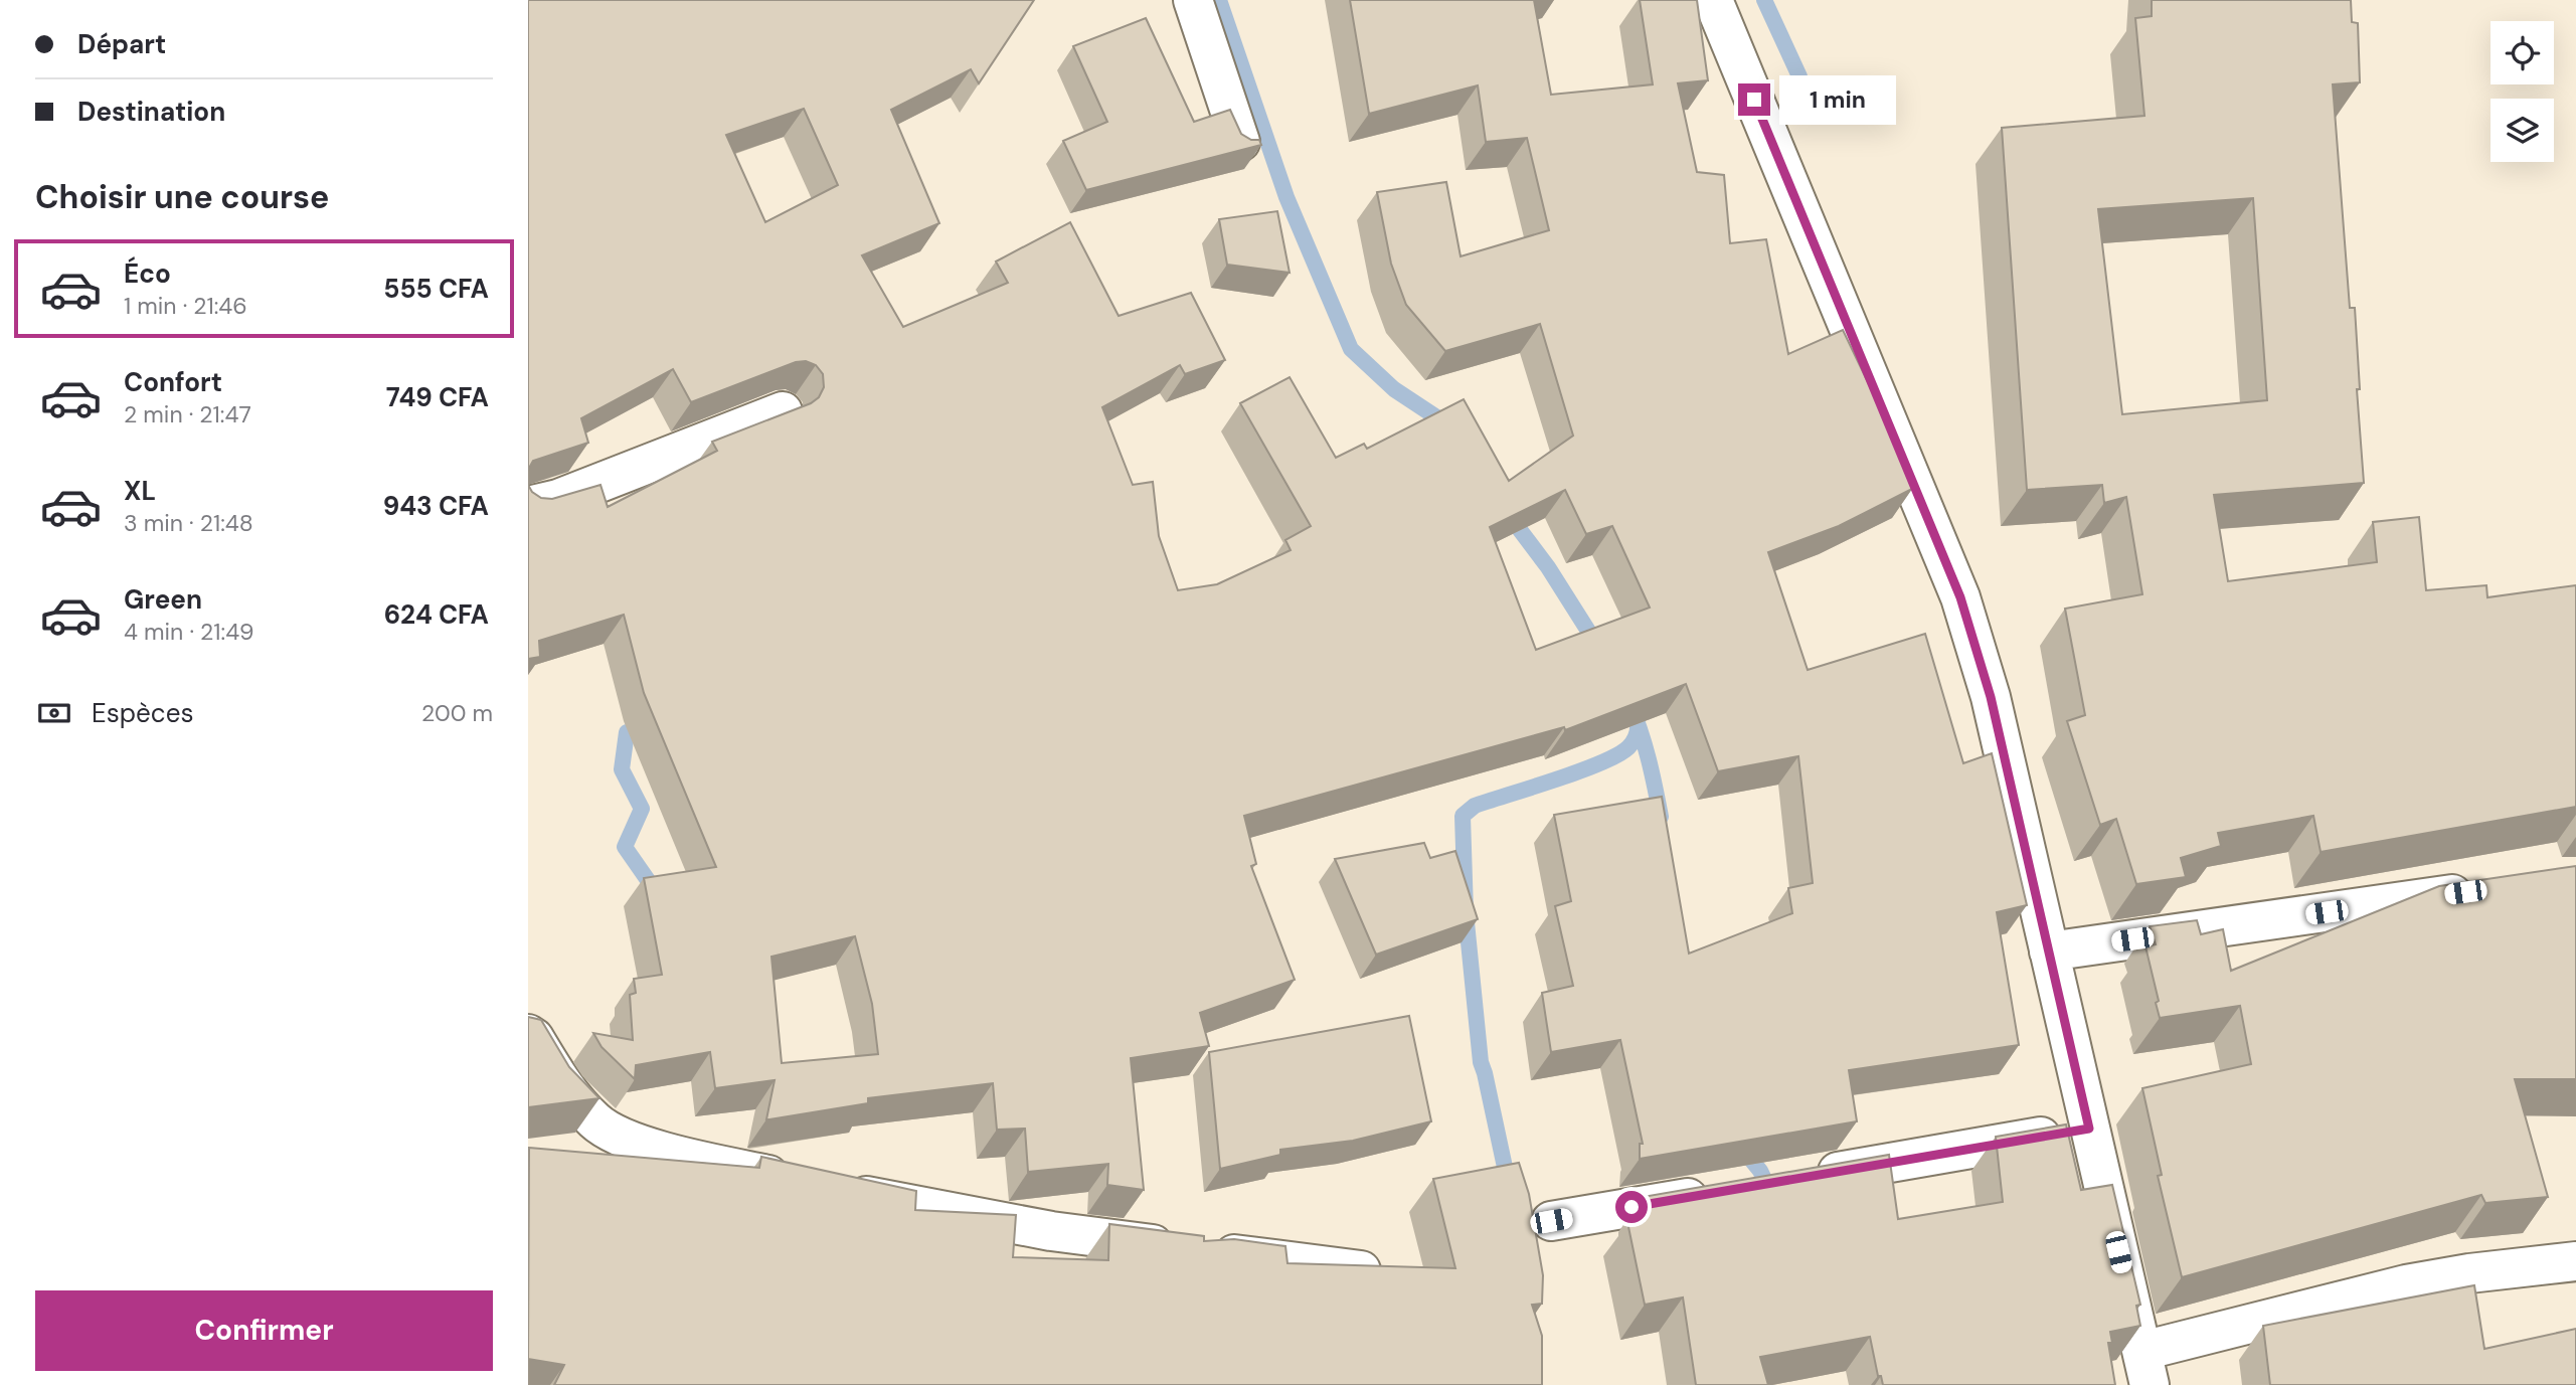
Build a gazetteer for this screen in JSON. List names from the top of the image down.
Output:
{
  "page": {
    "banner": ["Départ", "Destination"],
    "bubble": "1 min",
    "heading": "Choisir une course",
    "list": [
      {
        "name": "Éco",
        "note": "1 min · 21:46",
        "value": "555 CFA"
      },
      {
        "name": "Confort",
        "note": "2 min · 21:47",
        "value": "749 CFA"
      },
      {
        "name": "XL",
        "note": "3 min · 21:48",
        "value": "943 CFA"
      },
      {
        "name": "Green",
        "note": "4 min · 21:49",
        "value": "624 CFA"
      }
    ],
    "pay": ["Espèces", "200 m"],
    "buttons": "Confirmer"
  }
}
